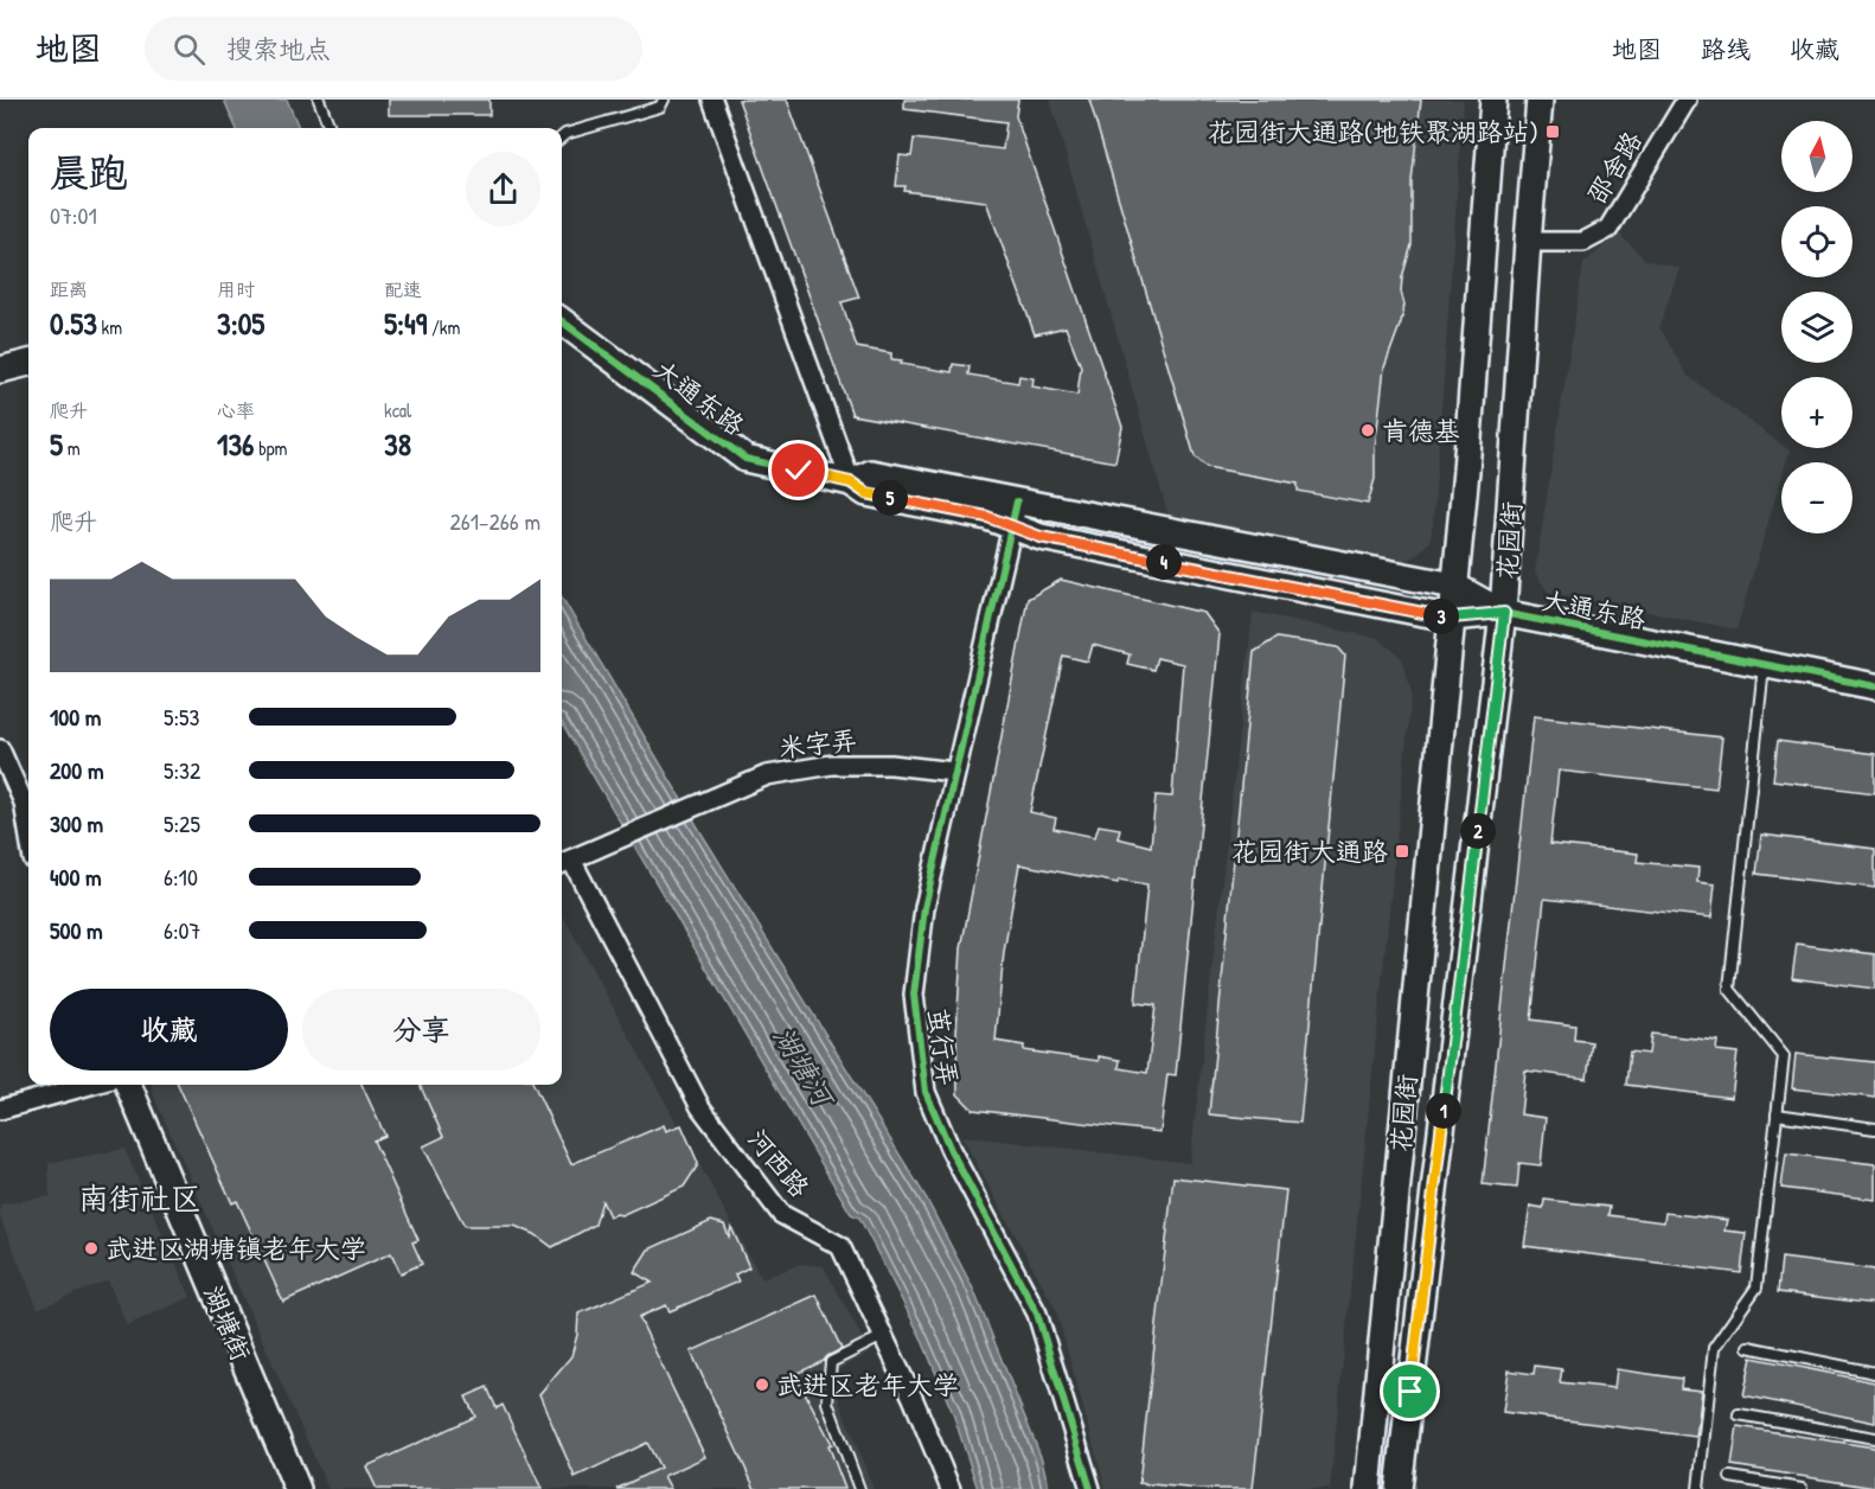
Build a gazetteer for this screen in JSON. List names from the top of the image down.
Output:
{
  "streets": {
    "main road": ["大通东路", "花园街", "湖塘街"],
    "street": [
      "邵舍路",
      "米字弄",
      "茧行弄",
      "河西路"
    ]
  },
  "crossings": [
    ["邵舍路", "花园街"],
    ["大通东路", "花园街"],
    ["大通东路", "茧行弄"],
    ["米字弄", "茧行弄"],
    ["米字弄", "河西路"]
  ],
  "districts": ["南街社区"],
  "water": ["湖塘河"],
  "places": {
    "transit": ["花园街大通路(地铁聚湖路站)", "花园街大通路"],
    "other": ["肯德基", "武进区湖塘镇老年大学", "武进区老年大学"]
  },
  "north": "top",
  "page": {
    "header": "地图",
    "search": "搜索地点",
    "nav": ["地图", "路线", "收藏"],
    "map_buttons": ["+", "−"],
    "heading": ["晨跑", "07:01"],
    "stats": [
      ["距离", "0.53 km"],
      ["用时", "3:05"],
      ["配速", "5:49 /km"],
      ["爬升", "5 m"],
      ["心率", "136 bpm"],
      ["kcal", "38"]
    ],
    "pins": [
      "5",
      "4",
      "3",
      "2",
      "1"
    ],
    "chart": ["爬升", "261–266 m"],
    "list": [
      {
        "name": "100 m",
        "note": "5:53"
      },
      {
        "name": "200 m",
        "note": "5:32"
      },
      {
        "name": "300 m",
        "note": "5:25"
      },
      {
        "name": "400 m",
        "note": "6:10"
      },
      {
        "name": "500 m",
        "note": "6:07"
      }
    ],
    "buttons": ["收藏", "分享"]
  }
}
